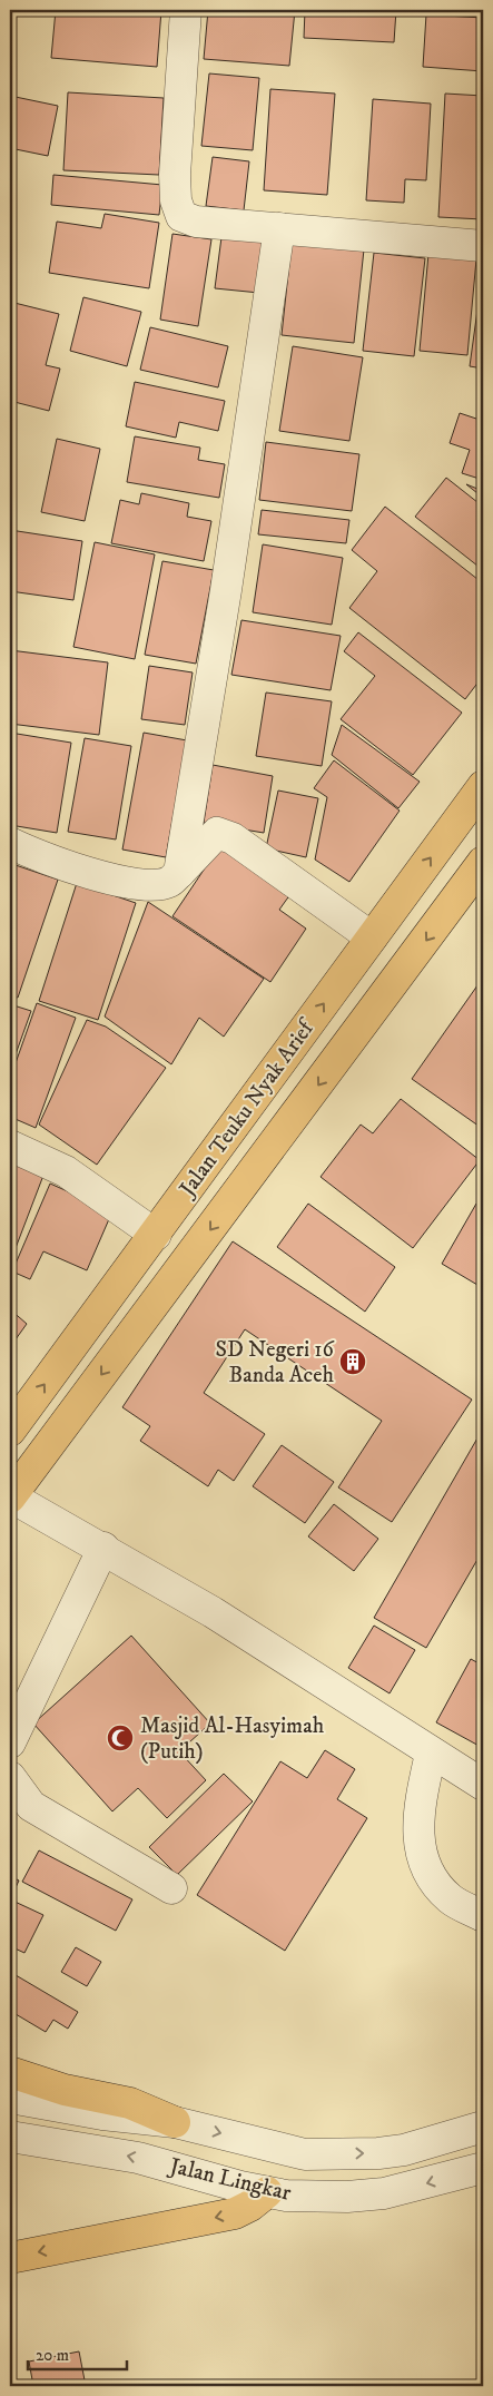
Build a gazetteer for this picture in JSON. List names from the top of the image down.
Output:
{
  "streets": {
    "main road": ["Jalan Teuku Nyak Arief"],
    "street": ["Jalan Lingkar"]
  },
  "places": {
    "building": ["SD Negeri 16 Banda Aceh"],
    "mosque": ["Masjid Al-Hasyimah (Putih)"]
  },
  "scale_bar": "20 m"
}
